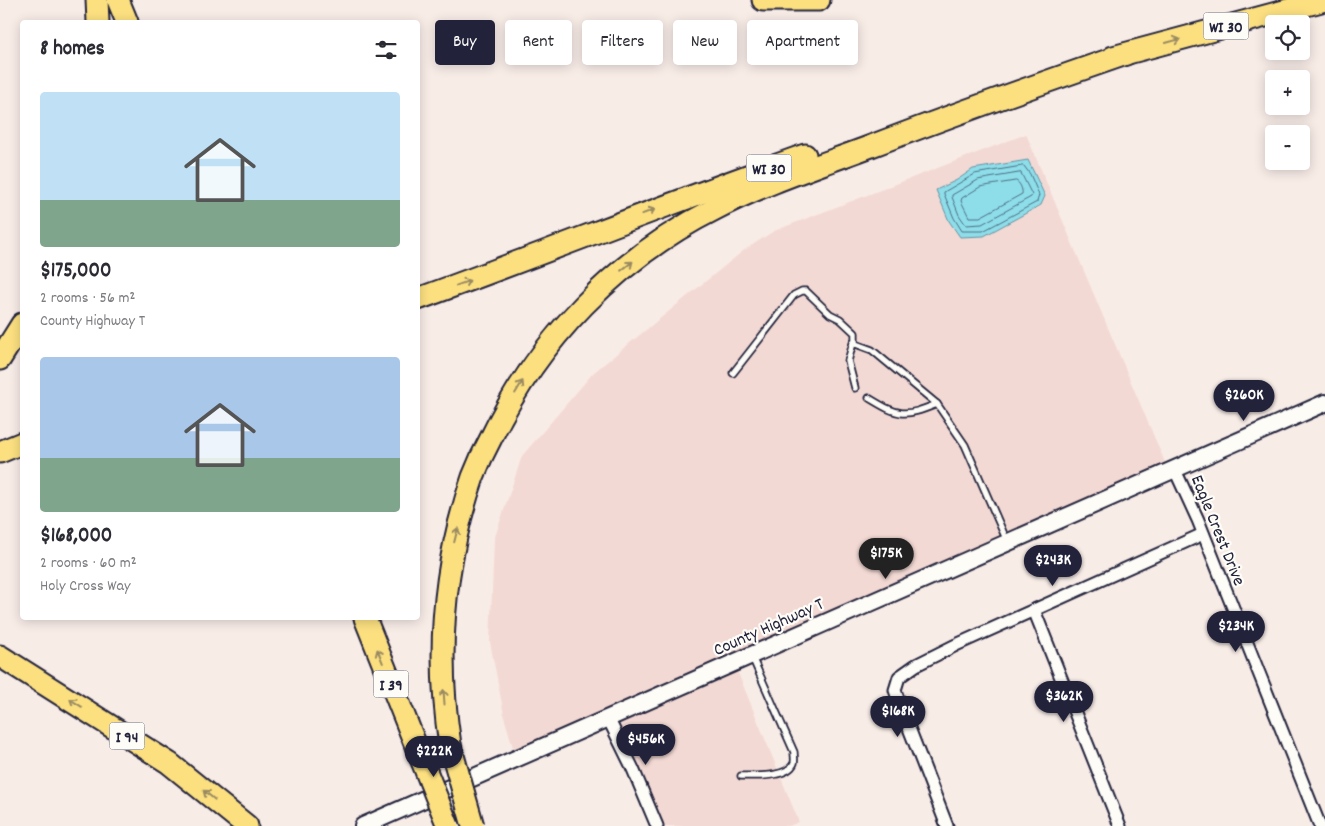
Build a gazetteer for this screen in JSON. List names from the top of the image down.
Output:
{
  "streets": {
    "highway": ["WI 30", "I 39", "I 94"],
    "main road": ["County Highway T"],
    "street": ["Eagle Crest Drive"]
  },
  "crossings": [
    ["Eagle Crest Drive", "County Highway T"]
  ],
  "page": {
    "map_buttons": ["+", "−"],
    "chip": [
      "Buy",
      "Rent",
      "Filters",
      "New",
      "Apartment"
    ],
    "heading": "8 homes",
    "list": [
      {
        "name": "$175,000",
        "note": "2 rooms · 56 m² · County Highway T"
      },
      {
        "name": "$168,000",
        "note": "2 rooms · 60 m² · Holy Cross Way"
      }
    ],
    "price": [
      "$260K",
      "$175K",
      "$243K",
      "$234K",
      "$362K",
      "$168K",
      "$456K",
      "$222K"
    ]
  }
}
